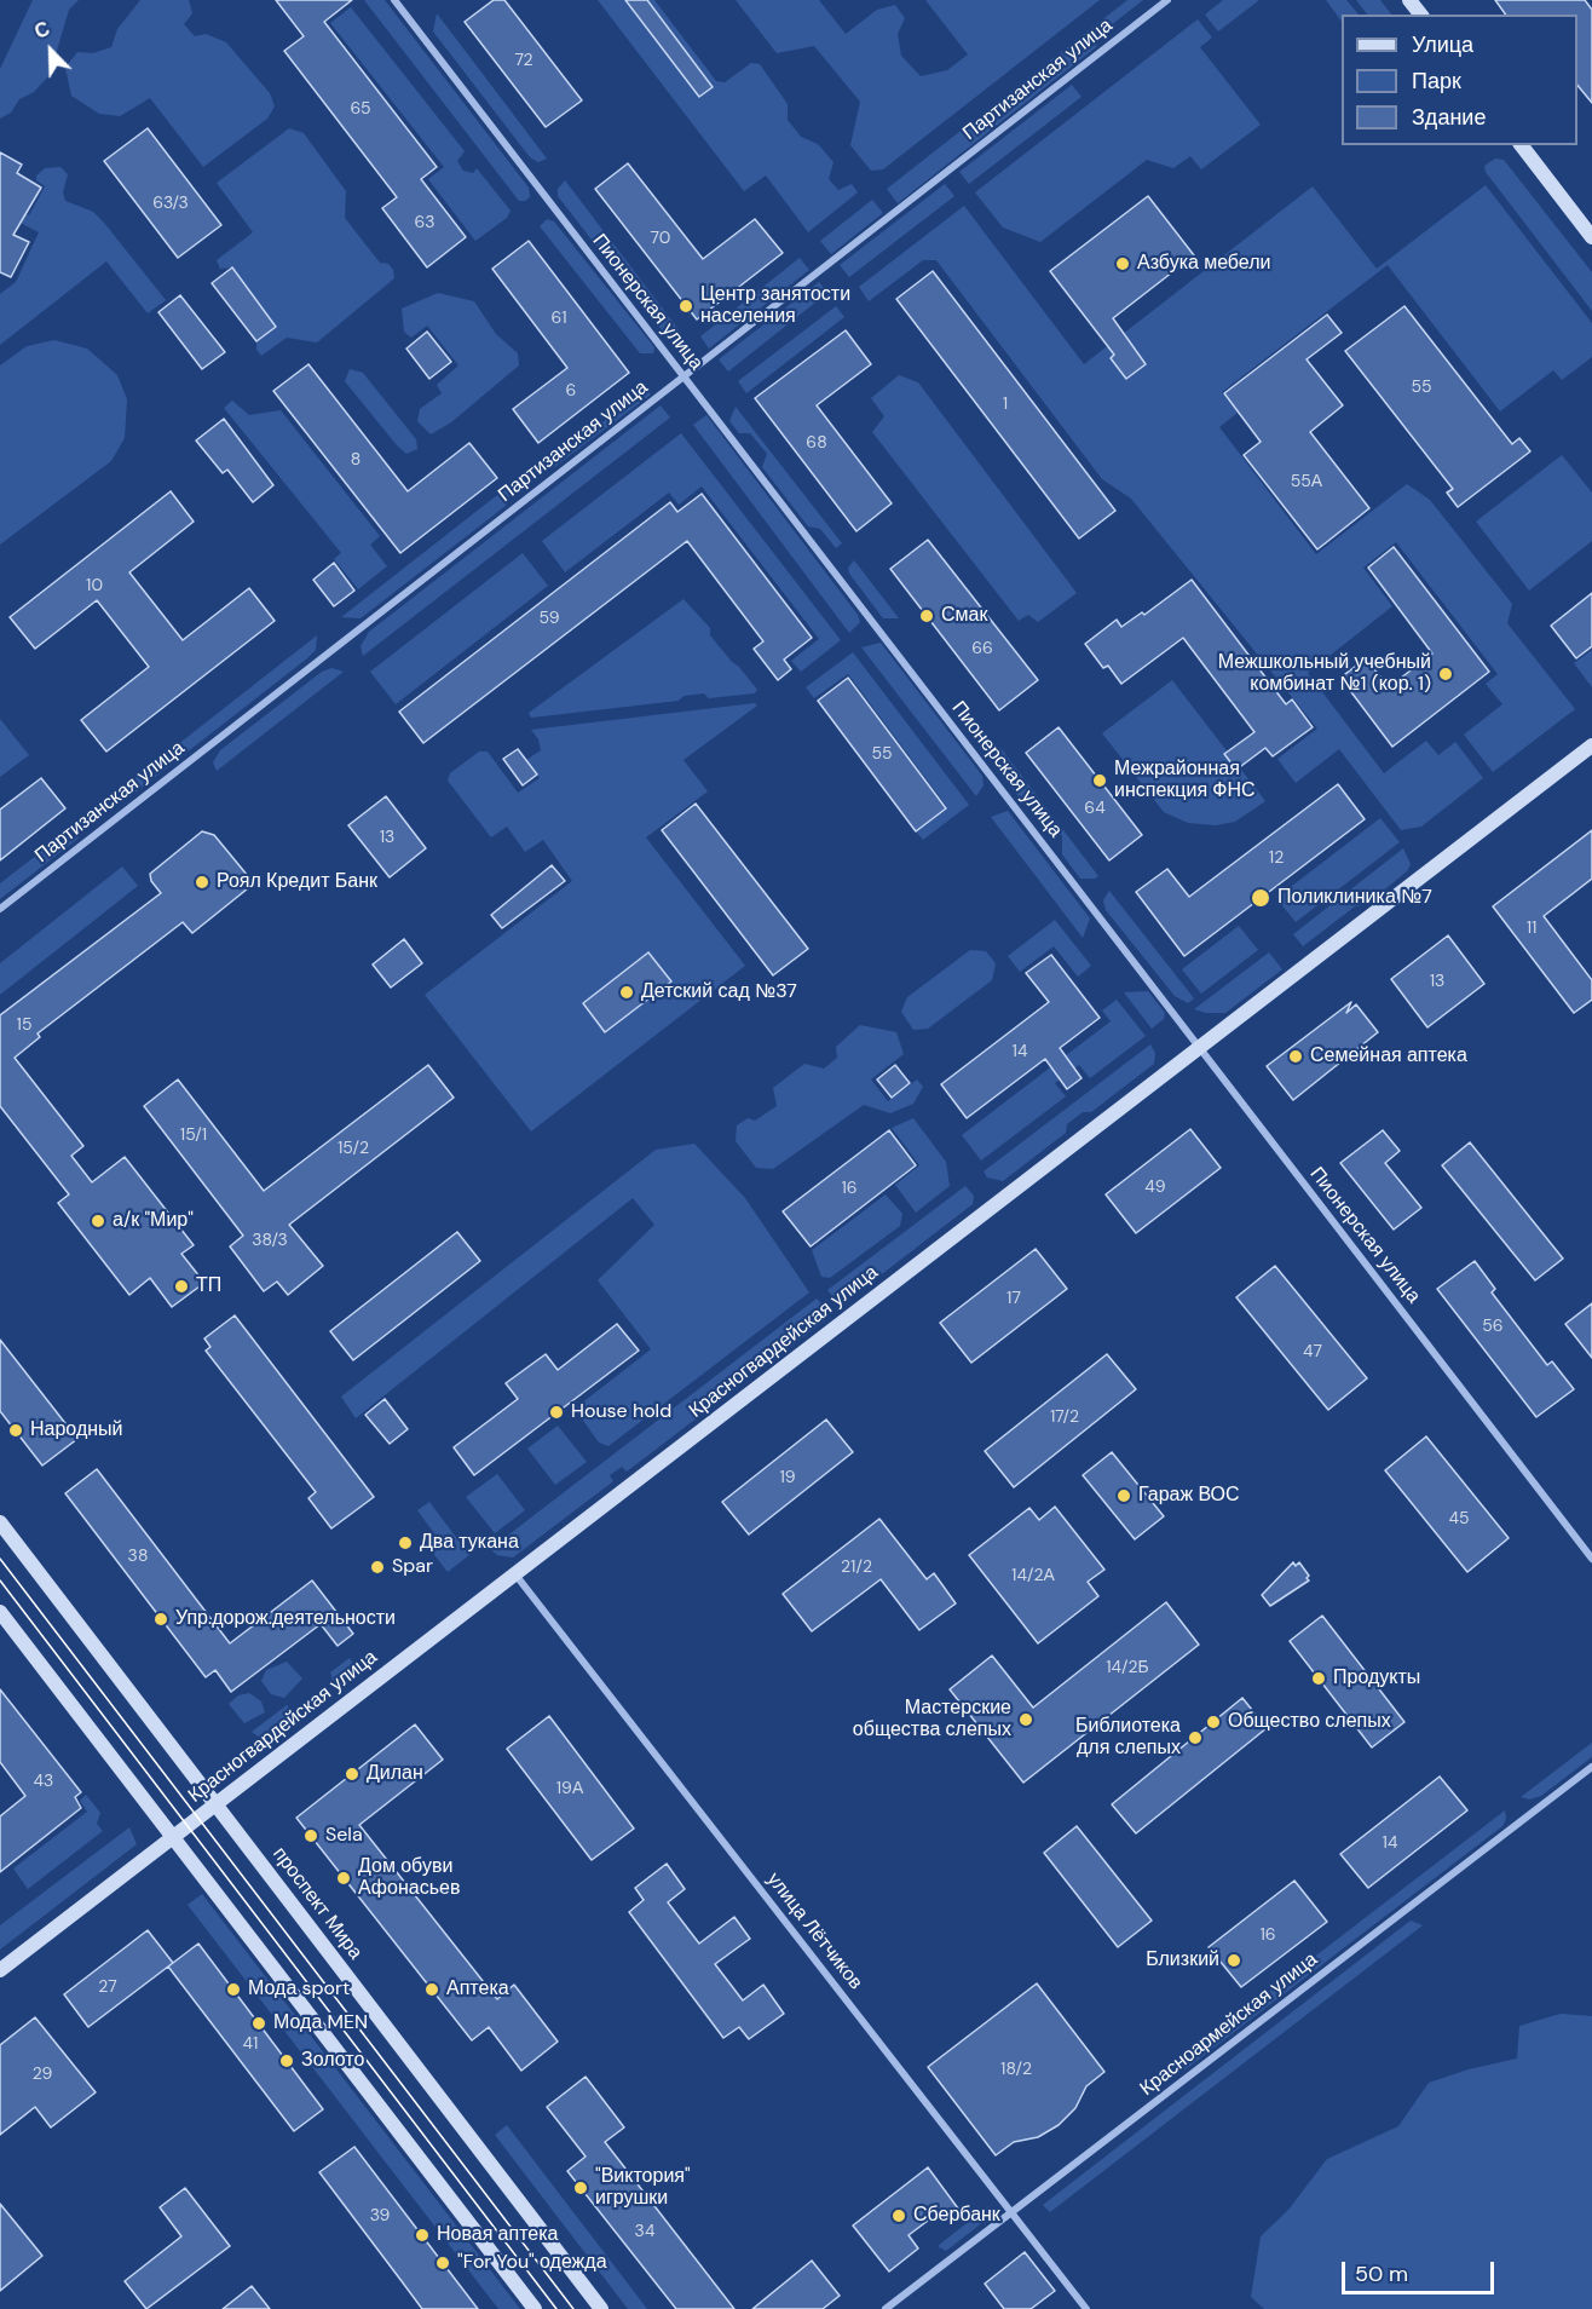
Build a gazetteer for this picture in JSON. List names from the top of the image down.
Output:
{
  "streets": {
    "main road": ["Красногвардейская улица", "проспект Мира"],
    "street": [
      "Партизанская улица",
      "Пионерская улица",
      "улица Лётчиков",
      "Красноармейская улица"
    ]
  },
  "crossings": [
    ["Партизанская улица", "Пионерская улица"],
    ["Пионерская улица", "Красногвардейская улица"],
    ["Красногвардейская улица", "проспект Мира"],
    ["Красногвардейская улица", "улица Лётчиков"],
    ["улица Лётчиков", "Красноармейская улица"]
  ],
  "places": [
    "Азбука мебели",
    "Центр занятости населения",
    "Смак",
    "Межшкольный учебный комбинат №1 (кор. 1)",
    "Межрайонная инспекция ФНС",
    "Роял Кредит Банк",
    "Поликлиника №7",
    "Детский сад №37",
    "Семейная аптека",
    "а/к \"Мир\"",
    "ТП",
    "House hold",
    "Народный",
    "Гараж ВОС",
    "Два тукана",
    "Spar",
    "Упр.дорож.деятельности",
    "Продукты",
    "Мастерские общества слепых",
    "Общество слепых",
    "Библиотека для слепых",
    "Дилан",
    "Sela",
    "Дом обуви Афонасьев",
    "Близкий",
    "Мода sport",
    "Аптека",
    "Мода MEN",
    "Золото",
    "\"Виктория\" игрушки",
    "Сбербанк",
    "Новая аптека",
    "\"For You\" одежда"
  ],
  "house_numbers": [
    "72",
    "65",
    "63/3",
    "63",
    "70",
    "61",
    "55",
    "6",
    "1",
    "68",
    "8",
    "55А",
    "10",
    "59",
    "66",
    "55",
    "64",
    "13",
    "12",
    "11",
    "13",
    "15",
    "14",
    "15/1",
    "15/2",
    "49",
    "16",
    "38/3",
    "17",
    "56",
    "47",
    "17/2",
    "19",
    "45",
    "38",
    "21/2",
    "14/2А",
    "14/2Б",
    "43",
    "19А",
    "14",
    "16",
    "27",
    "41",
    "18/2",
    "29",
    "39",
    "34"
  ],
  "legend": ["Улица", "Парк", "Здание"],
  "scale_bar": "50 m",
  "north": "top left"
}
